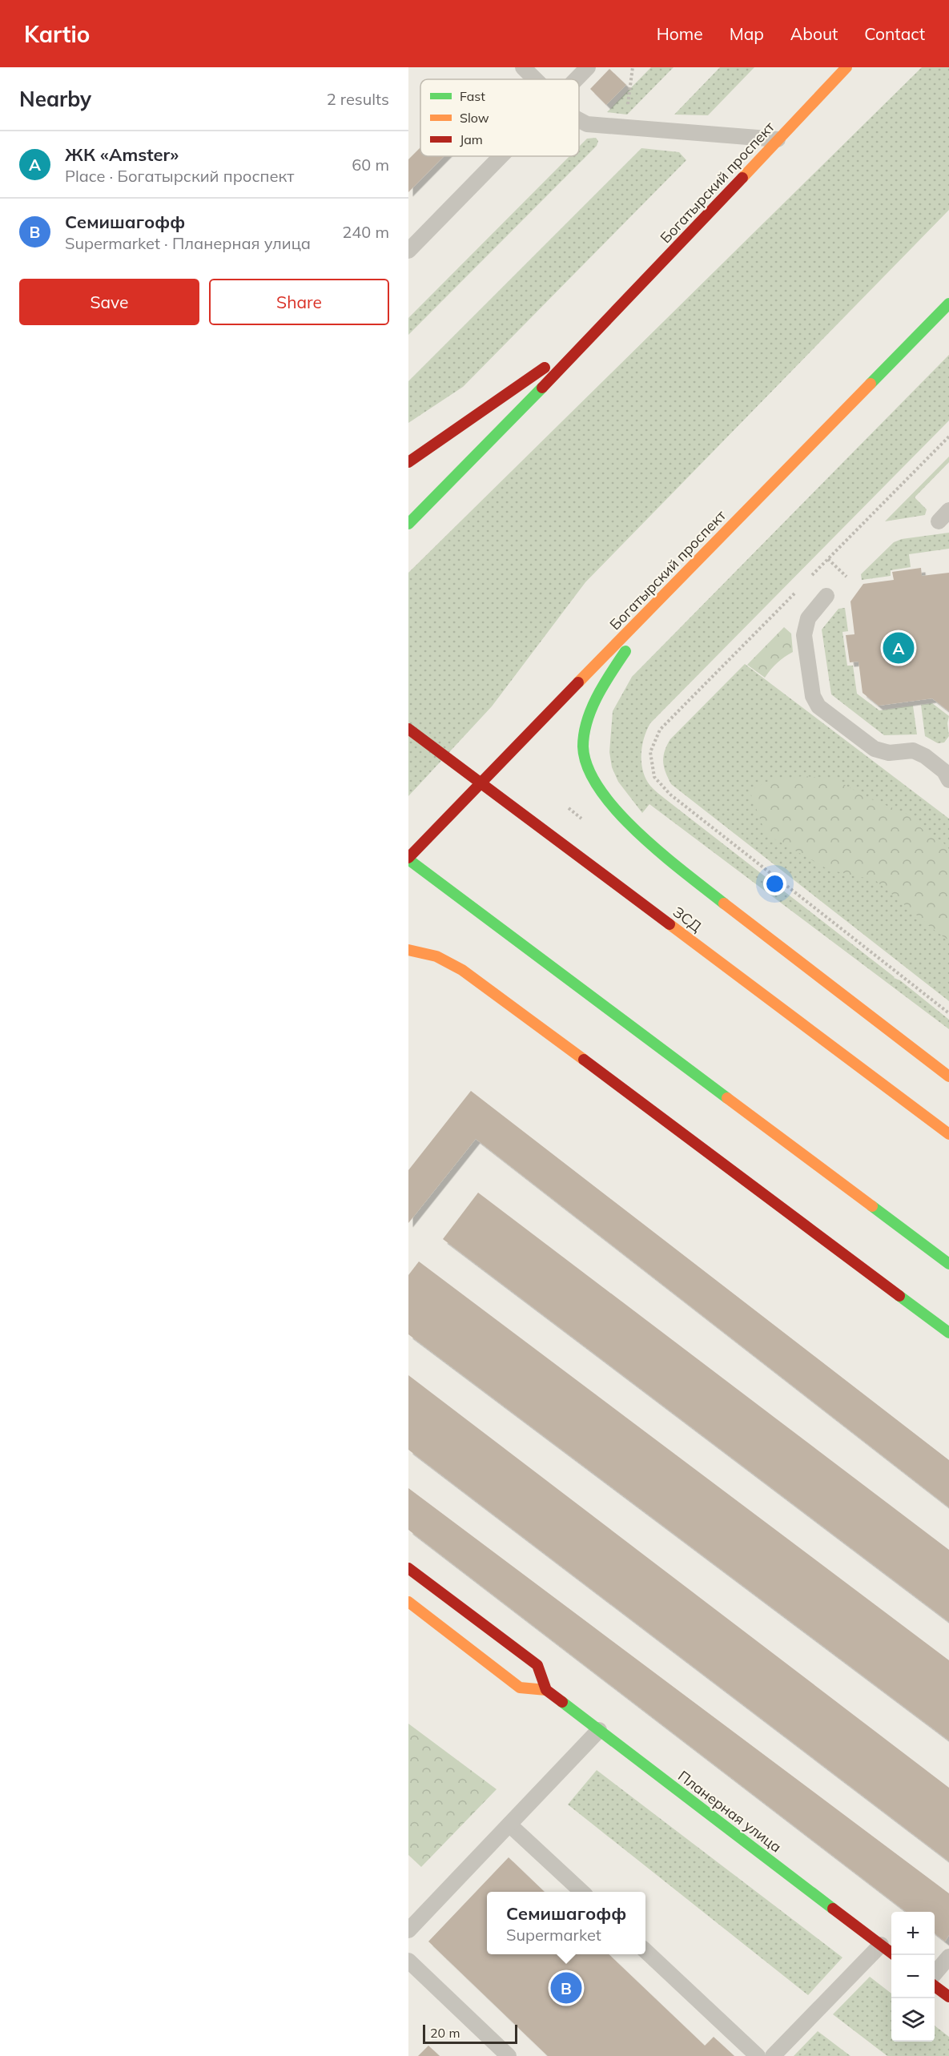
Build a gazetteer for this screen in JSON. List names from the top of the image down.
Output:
{
  "streets": {
    "main road": ["Богатырский проспект", "ЗСД", "Планерная улица"]
  },
  "legend": ["Fast", "Slow", "Jam"],
  "scale_bar": "20 m",
  "page": {
    "header": "Kartio",
    "nav": [
      "Home",
      "Map",
      "About",
      "Contact"
    ],
    "heading": ["Nearby", "2 results"],
    "list": [
      {
        "mark": "A",
        "name": "ЖК «Amster»",
        "note": "Place · Богатырский проспект",
        "value": "60 m"
      },
      {
        "mark": "B",
        "name": "Семишагофф",
        "note": "Supermarket · Планерная улица",
        "value": "240 m"
      }
    ],
    "buttons": ["Save", "Share"],
    "pins": ["A", "B"],
    "popup": ["Семишагофф", "Supermarket"],
    "map_buttons": ["+", "−"],
    "scale": "20 m"
  }
}
